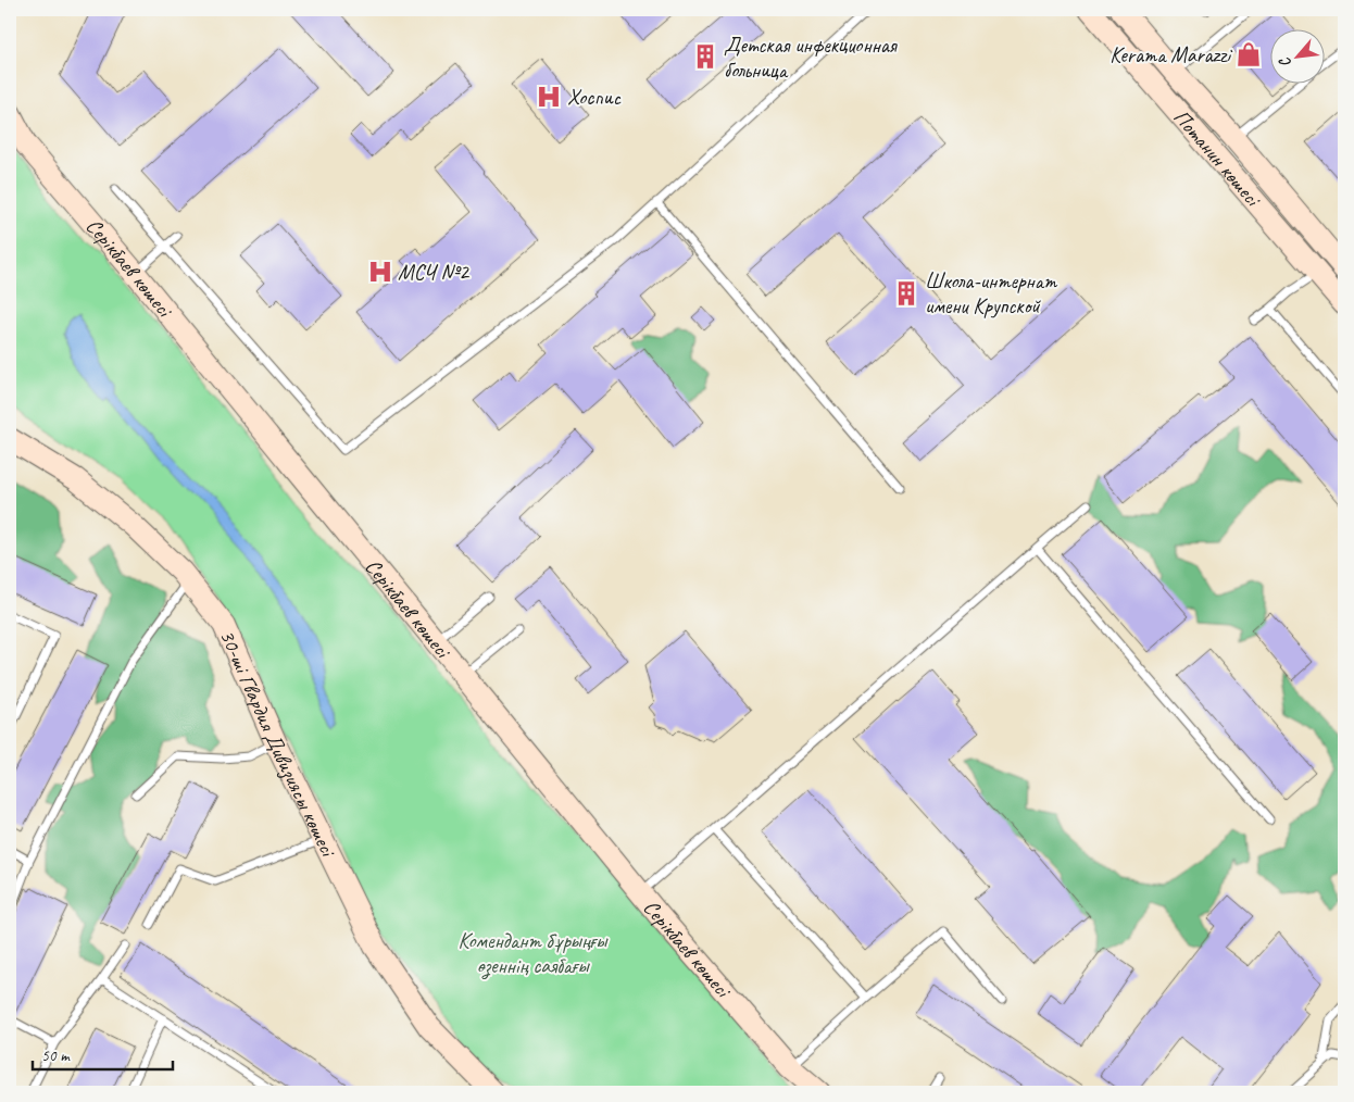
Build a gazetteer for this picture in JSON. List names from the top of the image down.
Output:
{
  "streets": {
    "street": ["Потанин көшесі", "Серікбаев көшесі", "30-ші Гвардия Дивизиясы көшесі"]
  },
  "parks": ["Комендант бұрыңғы өзеннің саябағы"],
  "places": {
    "shop": ["Kerama Marazzi"],
    "building": ["Детская инфекционная больница", "Школа-интернат имени Крупской"],
    "hospital": ["Хоспис", "МСЧ №2"]
  },
  "scale_bar": "50 m",
  "north": "bottom left"
}
